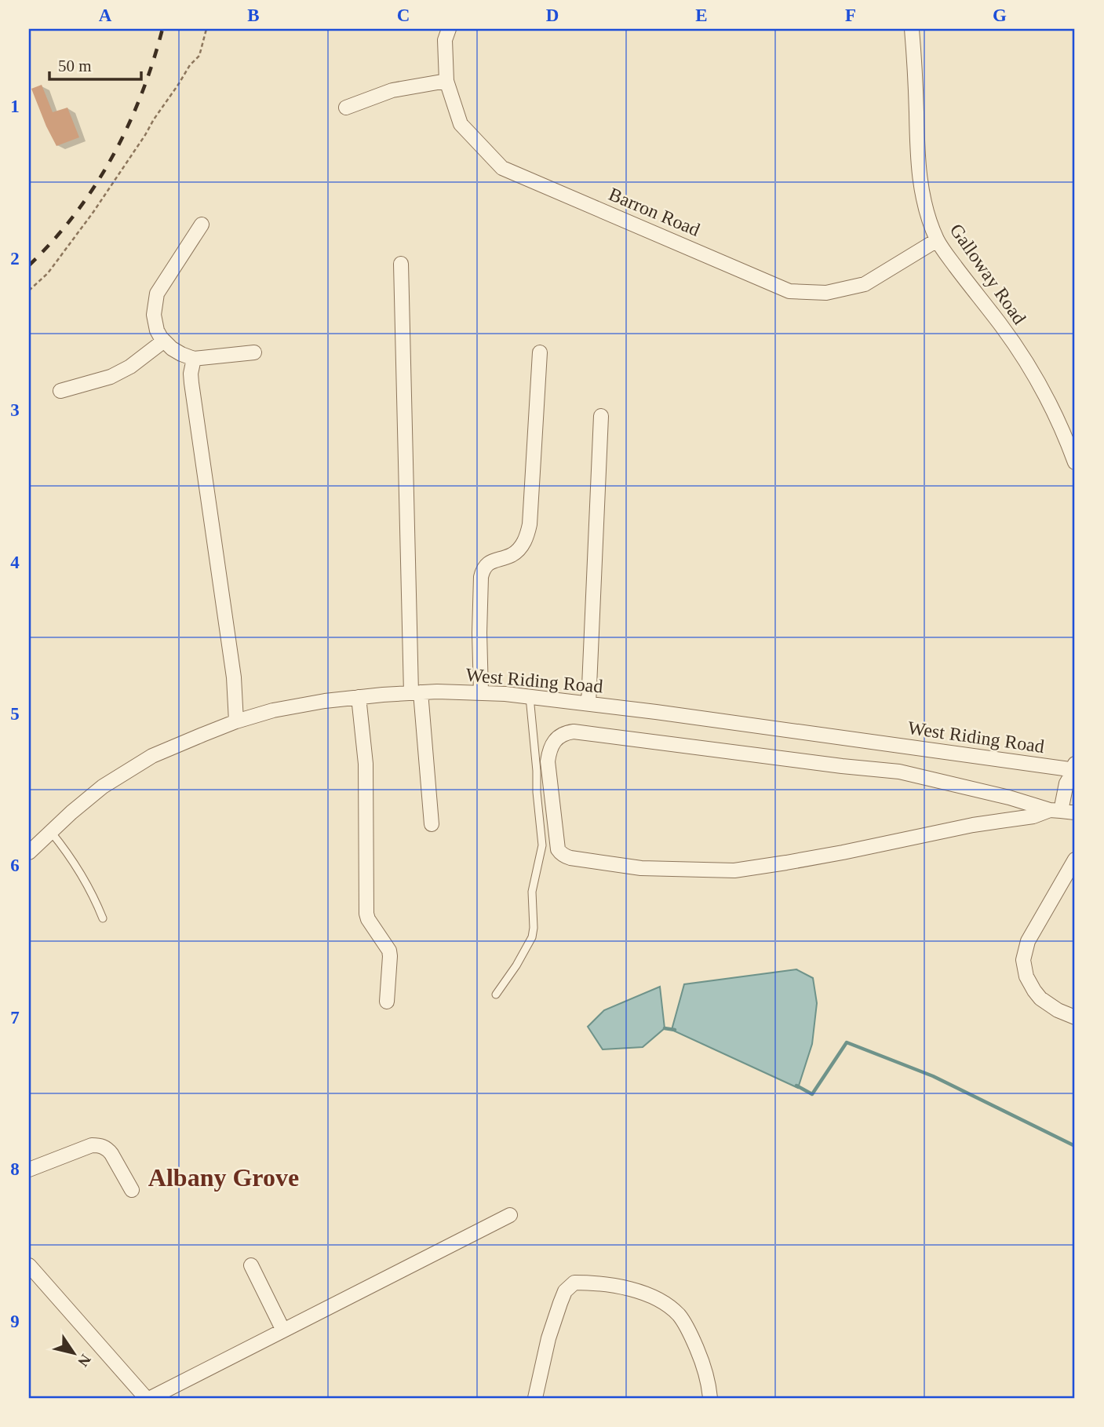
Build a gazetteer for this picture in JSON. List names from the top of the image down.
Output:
{
  "streets": {
    "street": ["Barron Road", "Galloway Road", "West Riding Road"]
  },
  "crossings": [
    ["Barron Road", "Galloway Road"]
  ],
  "districts": ["Albany Grove"],
  "scale_bar": "50 m",
  "north": "bottom right",
  "grid": {
    "columns": [
      "A",
      "B",
      "C",
      "D",
      "E",
      "F",
      "G"
    ],
    "rows": [
      "1",
      "2",
      "3",
      "4",
      "5",
      "6",
      "7",
      "8",
      "9"
    ]
  }
}
